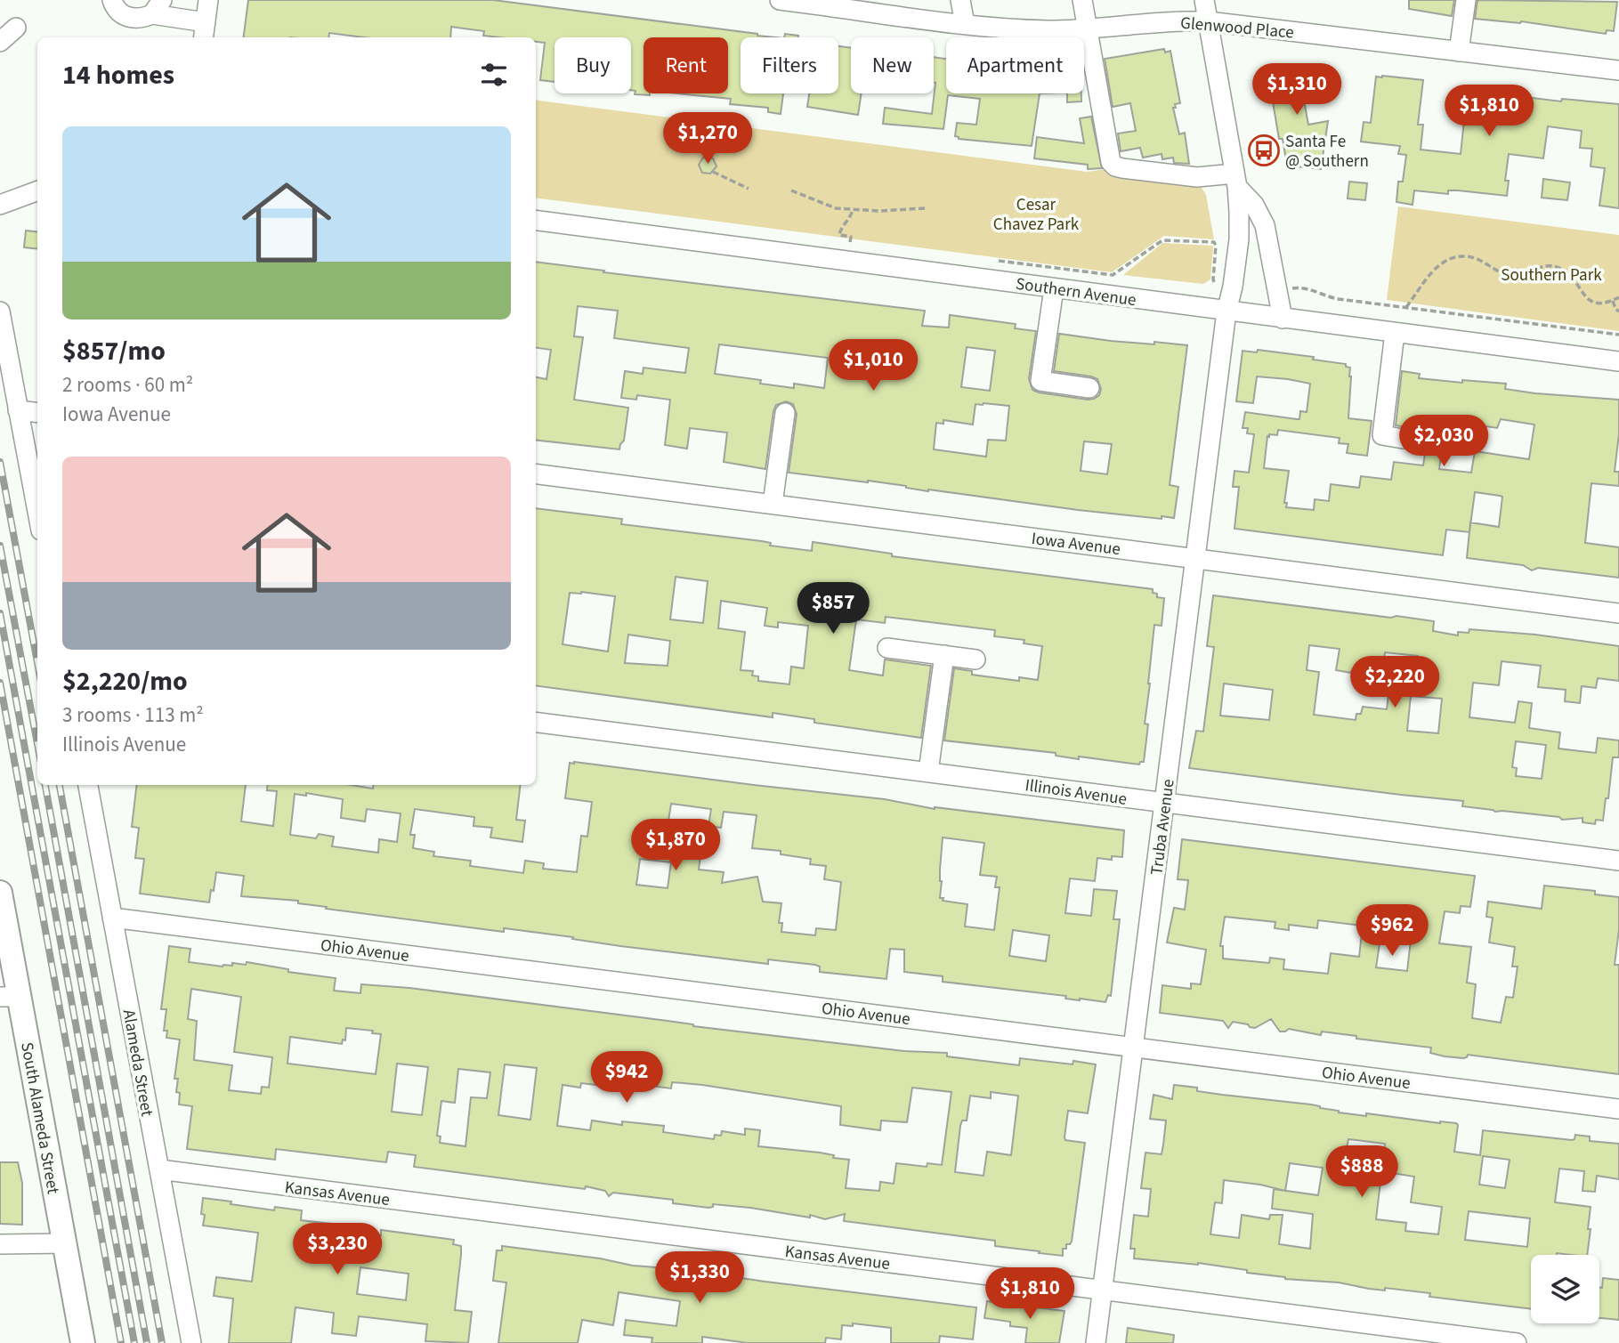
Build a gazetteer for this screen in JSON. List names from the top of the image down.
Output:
{
  "streets": {
    "main road": ["South Alameda Street"],
    "street": [
      "Glenwood Place",
      "Southern Avenue",
      "Iowa Avenue",
      "Illinois Avenue",
      "Truba Avenue",
      "Ohio Avenue",
      "Alameda Street",
      "Kansas Avenue"
    ]
  },
  "crossings": [
    ["Glenwood Place", "Truba Avenue"],
    ["Southern Avenue", "Truba Avenue"],
    ["Iowa Avenue", "Truba Avenue"],
    ["Illinois Avenue", "Truba Avenue"],
    ["Truba Avenue", "Ohio Avenue"],
    ["Truba Avenue", "Kansas Avenue"],
    ["Ohio Avenue", "Alameda Street"],
    ["Alameda Street", "Kansas Avenue"]
  ],
  "parks": ["Cesar Chavez Park", "Southern Park"],
  "places": {
    "bus stop": ["Santa Fe @ Southern"]
  },
  "page": {
    "chip": [
      "Buy",
      "Rent",
      "Filters",
      "New",
      "Apartment"
    ],
    "heading": "14 homes",
    "price": [
      "$1,310",
      "$1,810",
      "$1,270",
      "$1,010",
      "$2,030",
      "$857",
      "$2,220",
      "$1,870",
      "$962",
      "$942",
      "$888",
      "$3,230",
      "$1,330",
      "$1,810"
    ],
    "list": [
      {
        "name": "$857/mo",
        "note": "2 rooms · 60 m² · Iowa Avenue"
      },
      {
        "name": "$2,220/mo",
        "note": "3 rooms · 113 m² · Illinois Avenue"
      }
    ]
  }
}
